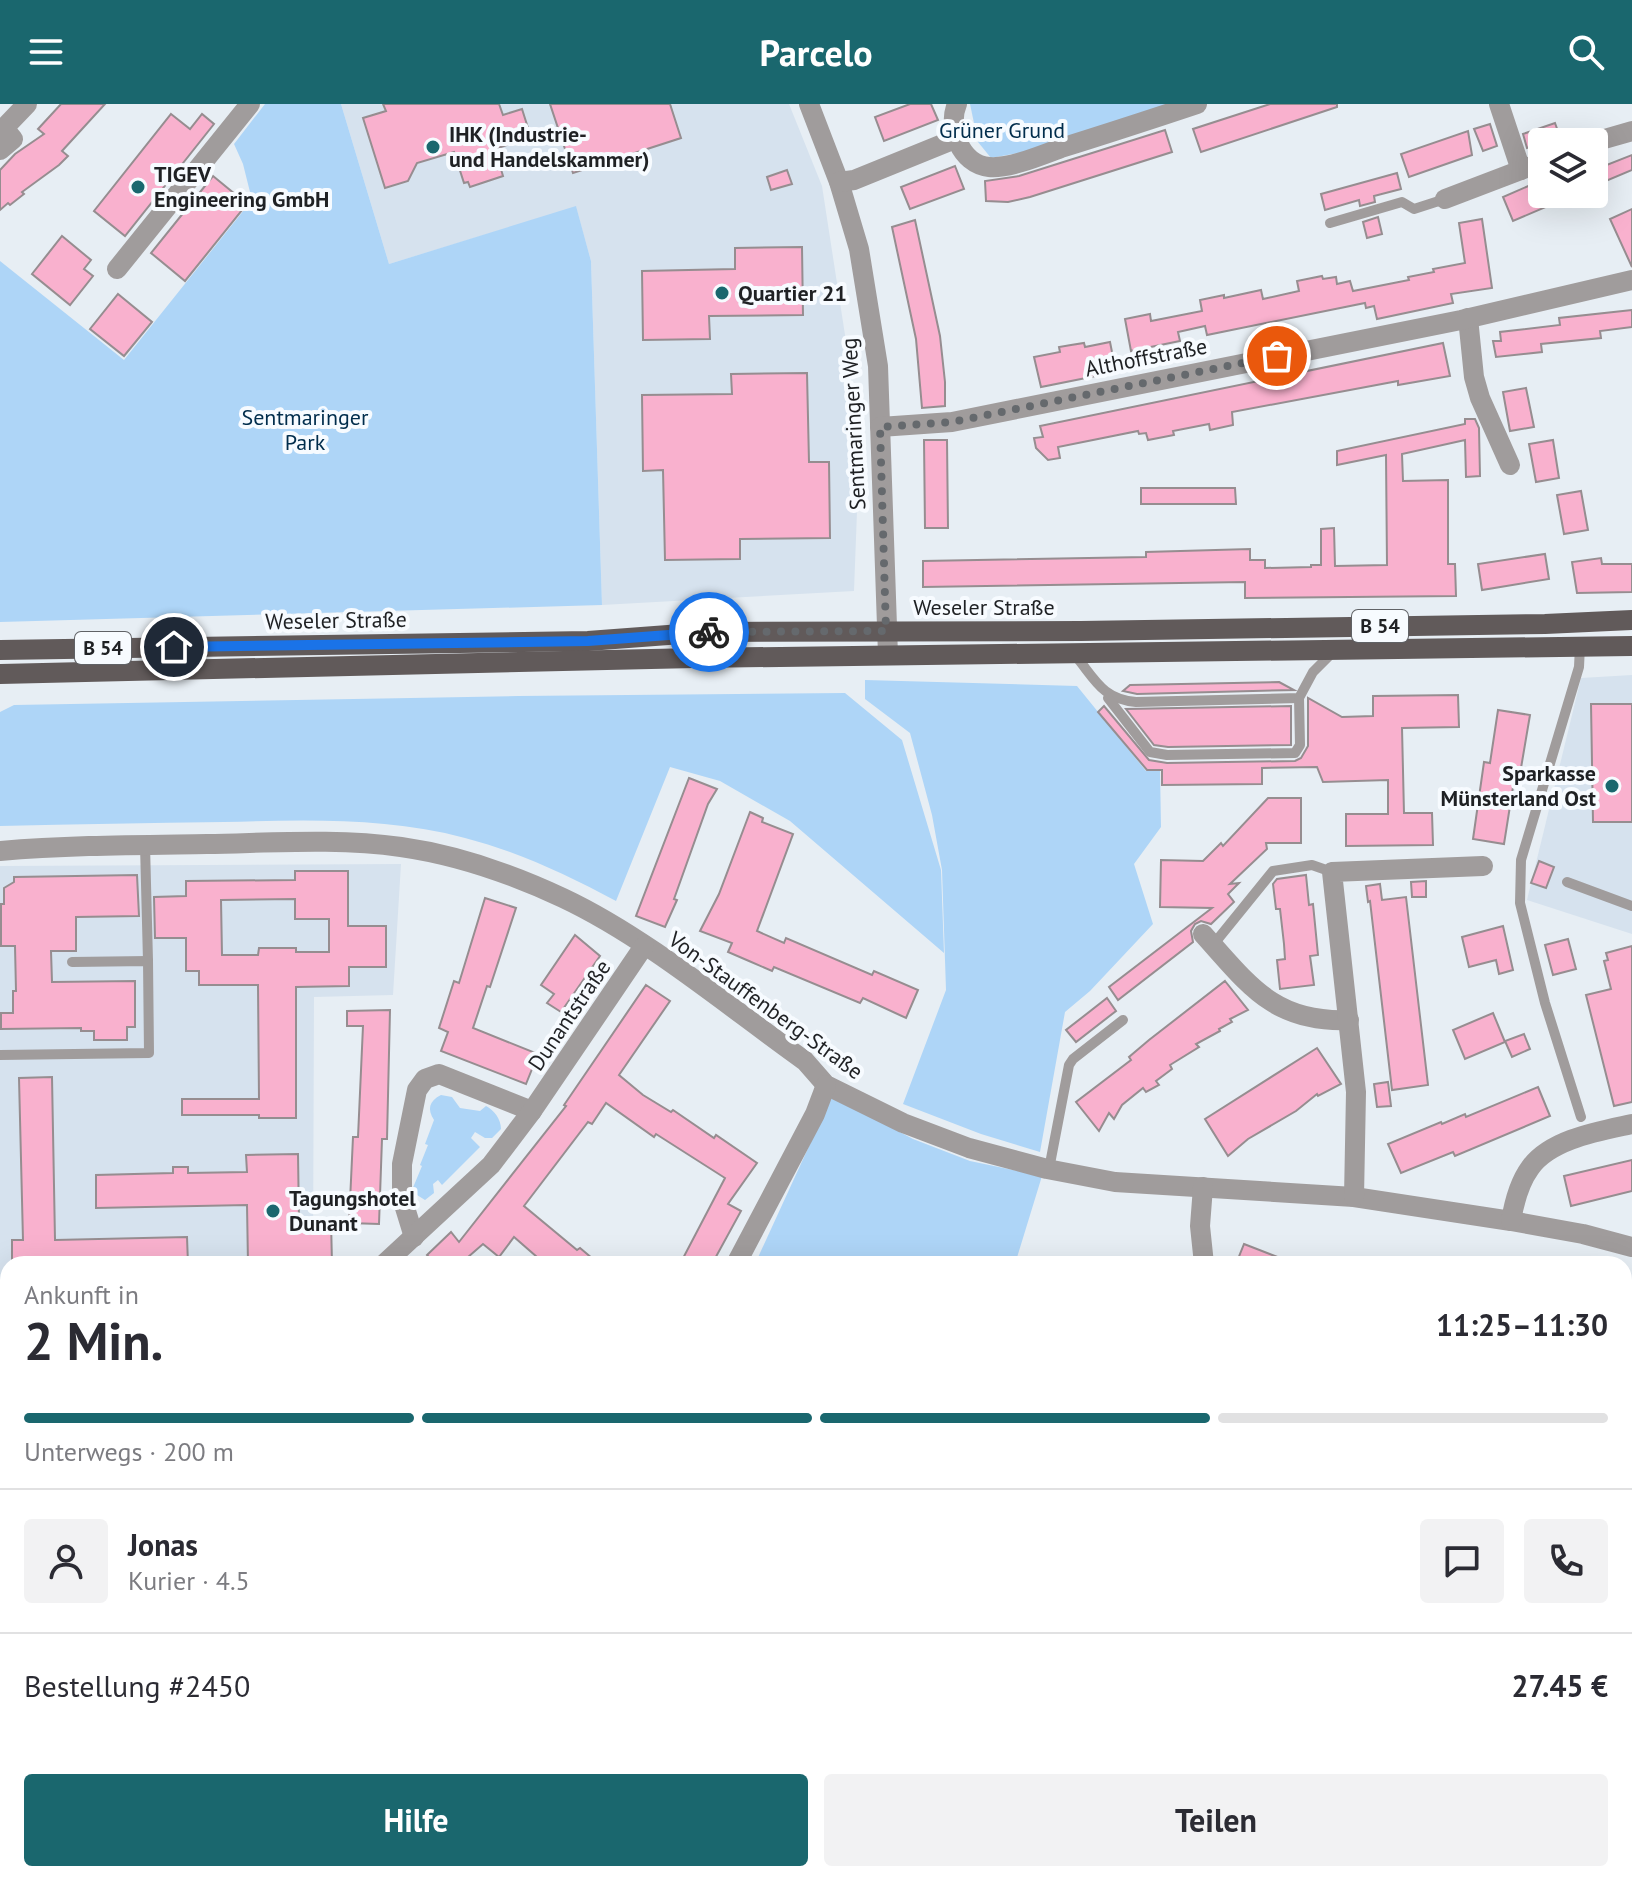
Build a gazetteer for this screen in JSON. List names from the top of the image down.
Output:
{
  "streets": {
    "main road": ["Weseler Straße", "B 54"],
    "street": [
      "Althoffstraße",
      "Sentmaringer Weg",
      "Von-Stauffenberg-Straße",
      "Dunantstraße"
    ]
  },
  "crossings": [
    ["Althoffstraße", "Sentmaringer Weg"],
    ["Sentmaringer Weg", "Weseler Straße"],
    ["Von-Stauffenberg-Straße", "Dunantstraße"]
  ],
  "parks": ["Grüner Grund", "Sentmaringer Park"],
  "places": [
    "IHK (Industrie- und Handelskammer)",
    "TIGEV Engineering GmbH",
    "Quartier 21",
    "Sparkasse Münsterland Ost",
    "Tagungshotel Dunant"
  ],
  "page": {
    "header": "Parcelo",
    "heading": ["2 Min.", "Ankunft in", "11:25–11:30"],
    "panel": [
      "Jonas",
      "Kurier · 4.5",
      "Bestellung #2450",
      "27.45 €"
    ],
    "bar": "Unterwegs · 200 m",
    "buttons": ["Hilfe", "Teilen"]
  }
}
